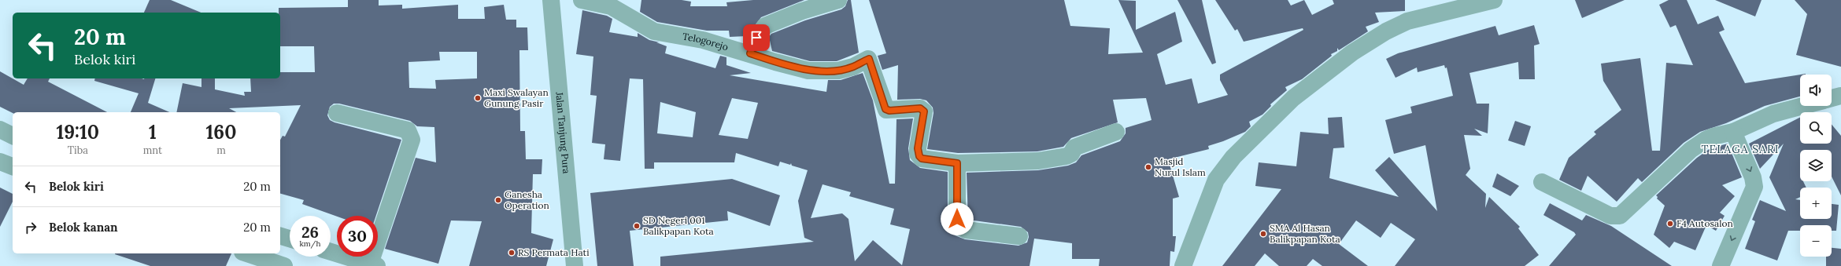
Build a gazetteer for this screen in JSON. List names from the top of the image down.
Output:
{
  "streets": {
    "street": ["Telogorejo", "Jalan Tanjung Pura"]
  },
  "districts": ["TELAGA SARI"],
  "places": [
    "Maxi Swalayan Gunung Pasir",
    "Masjid Nurul Islam",
    "Ganesha Operation",
    "F4 Autosalon",
    "SD Negeri 001 Balikpapan Kota",
    "SMA Al Hasan Balikpapan Kota",
    "RS Permata Hati"
  ],
  "page": {
    "turn": ["20 m", "Belok kiri"],
    "map_buttons": ["+", "−"],
    "eta": [
      "19:10",
      "Tiba",
      "1",
      "mnt",
      "160",
      "m"
    ],
    "list": [
      {
        "name": "Belok kiri",
        "value": "20 m"
      },
      {
        "name": "Belok kanan",
        "value": "20 m"
      }
    ],
    "speed": "26 km/h",
    "limit": "30"
  }
}
